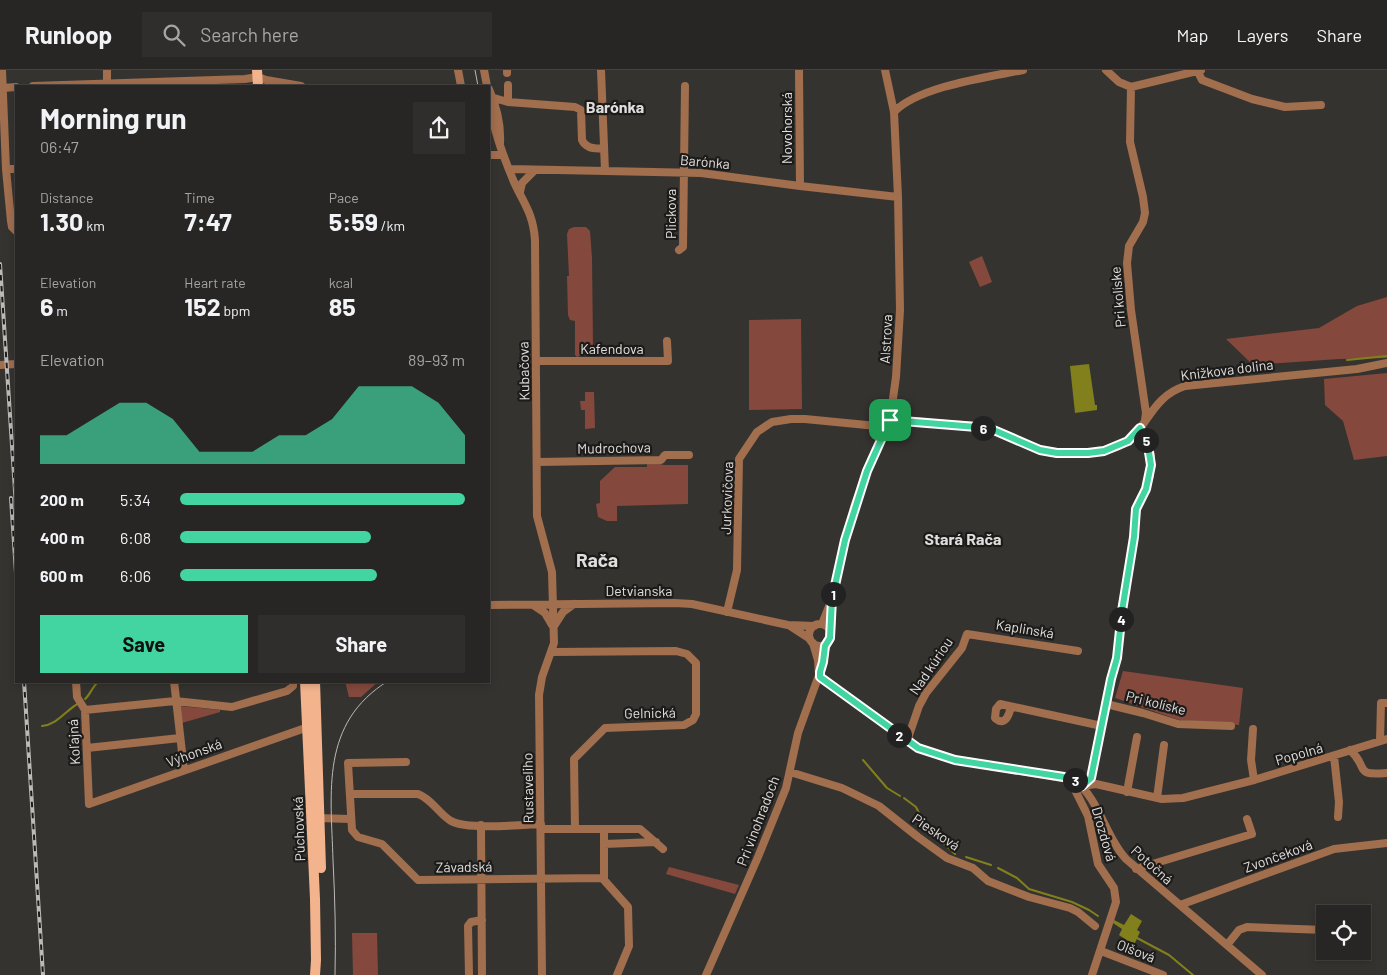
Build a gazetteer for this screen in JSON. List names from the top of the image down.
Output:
{
  "streets": {
    "main road": ["Púchovská"],
    "street": [
      "Novohorská",
      "Barónka",
      "Plickova",
      "Pri kolíske",
      "Alstrova",
      "Kafendova",
      "Knižkova dolina",
      "Kubačova",
      "Mudrochova",
      "Jurkovičova",
      "Detvianska",
      "Kaplinská",
      "Nad kúriou",
      "Gelnická",
      "Koľajná",
      "Výhonská",
      "Popolná",
      "Rustaveliho",
      "Pri vinohradoch",
      "Piesková",
      "Drozdová",
      "Zvončeková",
      "Potočná",
      "Závadská",
      "Olšová"
    ]
  },
  "crossings": [
    ["Novohorská", "Barónka"],
    ["Barónka", "Plickova"],
    ["Barónka", "Alstrova"],
    ["Barónka", "Kubačova"],
    ["Pri kolíske", "Knižkova dolina"],
    ["Pri kolíske", "Popolná"],
    ["Pri kolíske", "Drozdová"],
    ["Pri kolíske", "Potočná"],
    ["Alstrova", "Knižkova dolina"],
    ["Alstrova", "Jurkovičova"],
    ["Alstrova", "Detvianska"],
    ["Alstrova", "Pri vinohradoch"],
    ["Kafendova", "Kubačova"],
    ["Knižkova dolina", "Jurkovičova"],
    ["Kubačova", "Mudrochova"],
    ["Kubačova", "Detvianska"],
    ["Kubačova", "Rustaveliho"],
    ["Jurkovičova", "Detvianska"],
    ["Detvianska", "Rustaveliho"],
    ["Detvianska", "Pri vinohradoch"],
    ["Kaplinská", "Nad kúriou"],
    ["Nad kúriou", "Popolná"],
    ["Gelnická", "Rustaveliho"],
    ["Koľajná", "Výhonská"],
    ["Výhonská", "Púchovská"],
    ["Popolná", "Pri vinohradoch"],
    ["Popolná", "Drozdová"],
    ["Popolná", "Potočná"],
    ["Rustaveliho", "Závadská"],
    ["Pri vinohradoch", "Piesková"],
    ["Drozdová", "Potočná"],
    ["Drozdová", "Olšová"],
    ["Zvončeková", "Potočná"]
  ],
  "districts": ["Barónka", "Stará Rača", "Rača"],
  "page": {
    "header": "Runloop",
    "search": "Search here",
    "nav": ["Map", "Layers", "Share"],
    "heading": ["Morning run", "06:47"],
    "stats": [
      ["Distance", "1.30 km"],
      ["Time", "7:47"],
      ["Pace", "5:59 /km"],
      ["Elevation", "6 m"],
      ["Heart rate", "152 bpm"],
      ["kcal", "85"]
    ],
    "chart": ["Elevation", "89–93 m"],
    "pins": [
      "6",
      "5",
      "1",
      "4",
      "2",
      "3"
    ],
    "list": [
      {
        "name": "200 m",
        "note": "5:34"
      },
      {
        "name": "400 m",
        "note": "6:08"
      },
      {
        "name": "600 m",
        "note": "6:06"
      }
    ],
    "buttons": ["Save", "Share"]
  }
}
